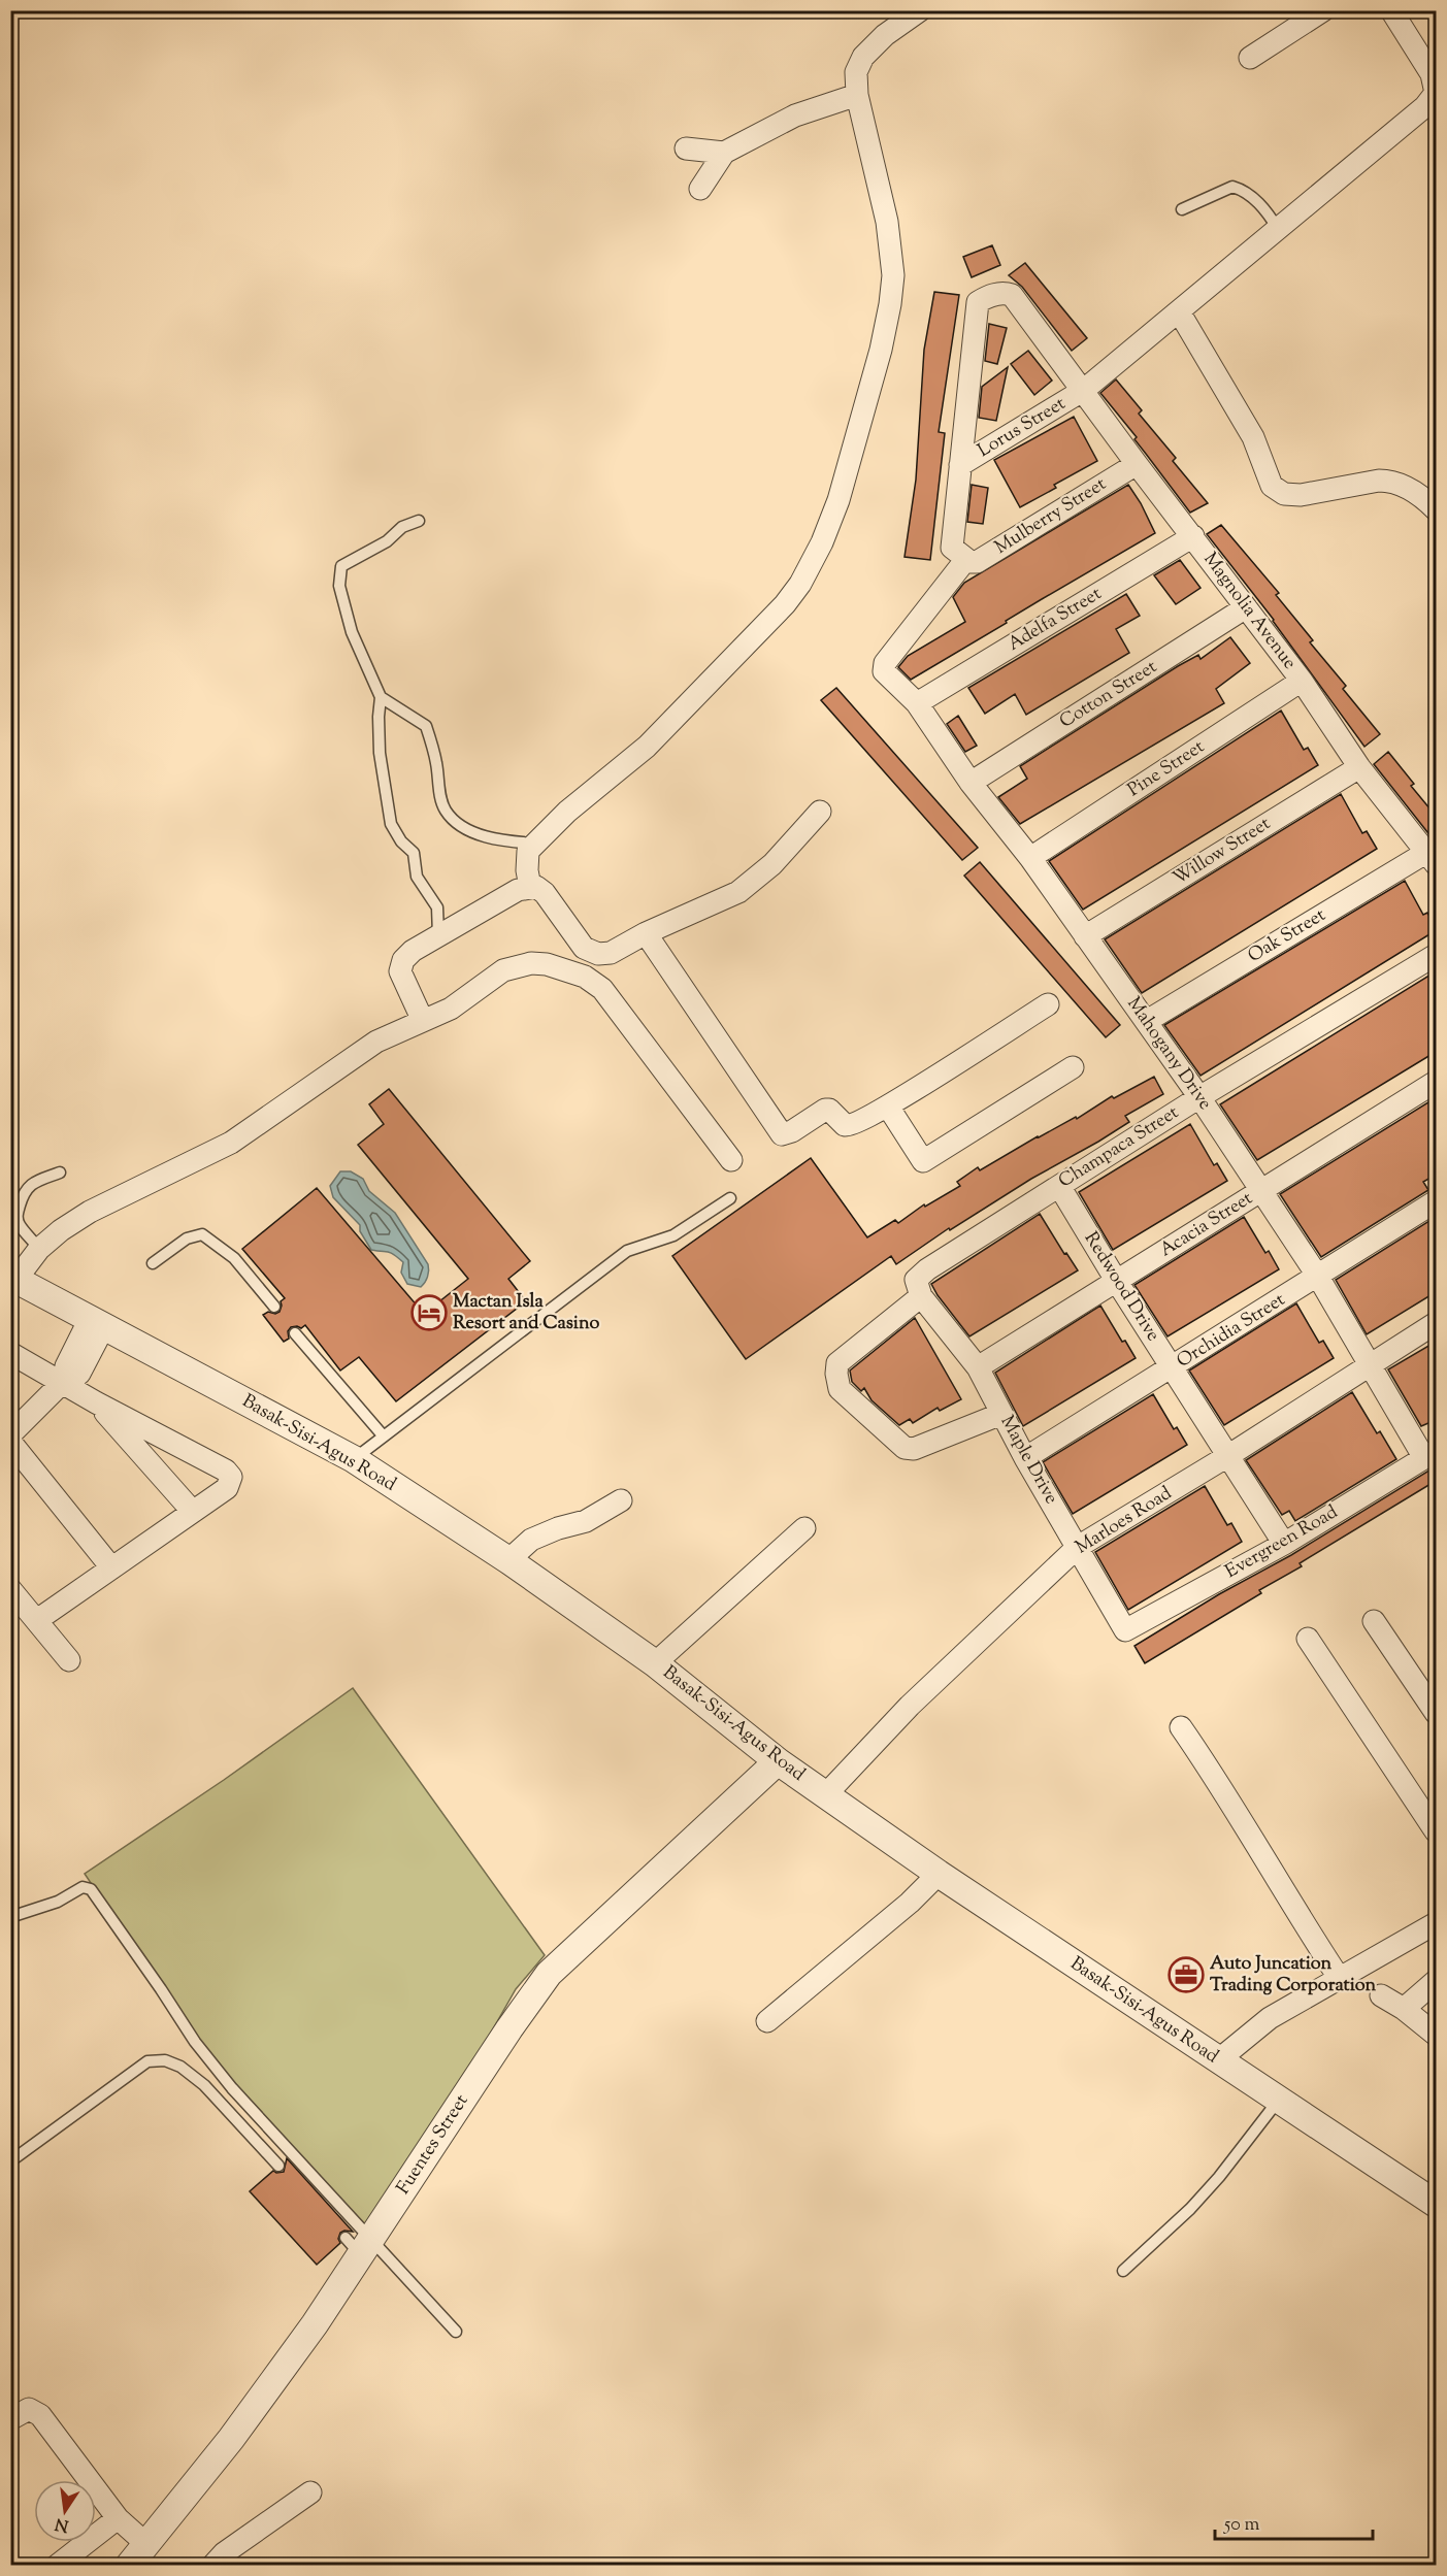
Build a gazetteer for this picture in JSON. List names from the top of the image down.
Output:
{
  "streets": {
    "street": [
      "Lorus Street",
      "Mulberry Street",
      "Magnolia Avenue",
      "Adelfa Street",
      "Cotton Street",
      "Pine Street",
      "Willow Street",
      "Oak Street",
      "Mahogany Drive",
      "Champaca Street",
      "Acacia Street",
      "Redwood Drive",
      "Orchidia Street",
      "Basak-Sisi-Agus Road",
      "Maple Drive",
      "Marloes Road",
      "Evergreen Road",
      "Fuentes Street"
    ]
  },
  "crossings": [
    ["Lorus Street", "Magnolia Avenue"],
    ["Mulberry Street", "Magnolia Avenue"],
    ["Mulberry Street", "Mahogany Drive"],
    ["Magnolia Avenue", "Adelfa Street"],
    ["Magnolia Avenue", "Cotton Street"],
    ["Magnolia Avenue", "Pine Street"],
    ["Magnolia Avenue", "Willow Street"],
    ["Magnolia Avenue", "Oak Street"],
    ["Adelfa Street", "Mahogany Drive"],
    ["Cotton Street", "Mahogany Drive"],
    ["Pine Street", "Mahogany Drive"],
    ["Willow Street", "Mahogany Drive"],
    ["Oak Street", "Mahogany Drive"],
    ["Mahogany Drive", "Champaca Street"],
    ["Mahogany Drive", "Acacia Street"],
    ["Mahogany Drive", "Orchidia Street"],
    ["Mahogany Drive", "Marloes Road"],
    ["Mahogany Drive", "Evergreen Road"],
    ["Champaca Street", "Redwood Drive"],
    ["Champaca Street", "Maple Drive"],
    ["Acacia Street", "Redwood Drive"],
    ["Acacia Street", "Maple Drive"],
    ["Redwood Drive", "Orchidia Street"],
    ["Redwood Drive", "Marloes Road"],
    ["Redwood Drive", "Evergreen Road"],
    ["Orchidia Street", "Maple Drive"],
    ["Basak-Sisi-Agus Road", "Marloes Road"],
    ["Basak-Sisi-Agus Road", "Fuentes Street"],
    ["Maple Drive", "Marloes Road"],
    ["Maple Drive", "Evergreen Road"]
  ],
  "places": {
    "hotel": ["Mactan Isla Resort and Casino"],
    "office": ["Auto Juncation Trading Corporation"]
  },
  "scale_bar": "50 m",
  "north": "bottom"
}
